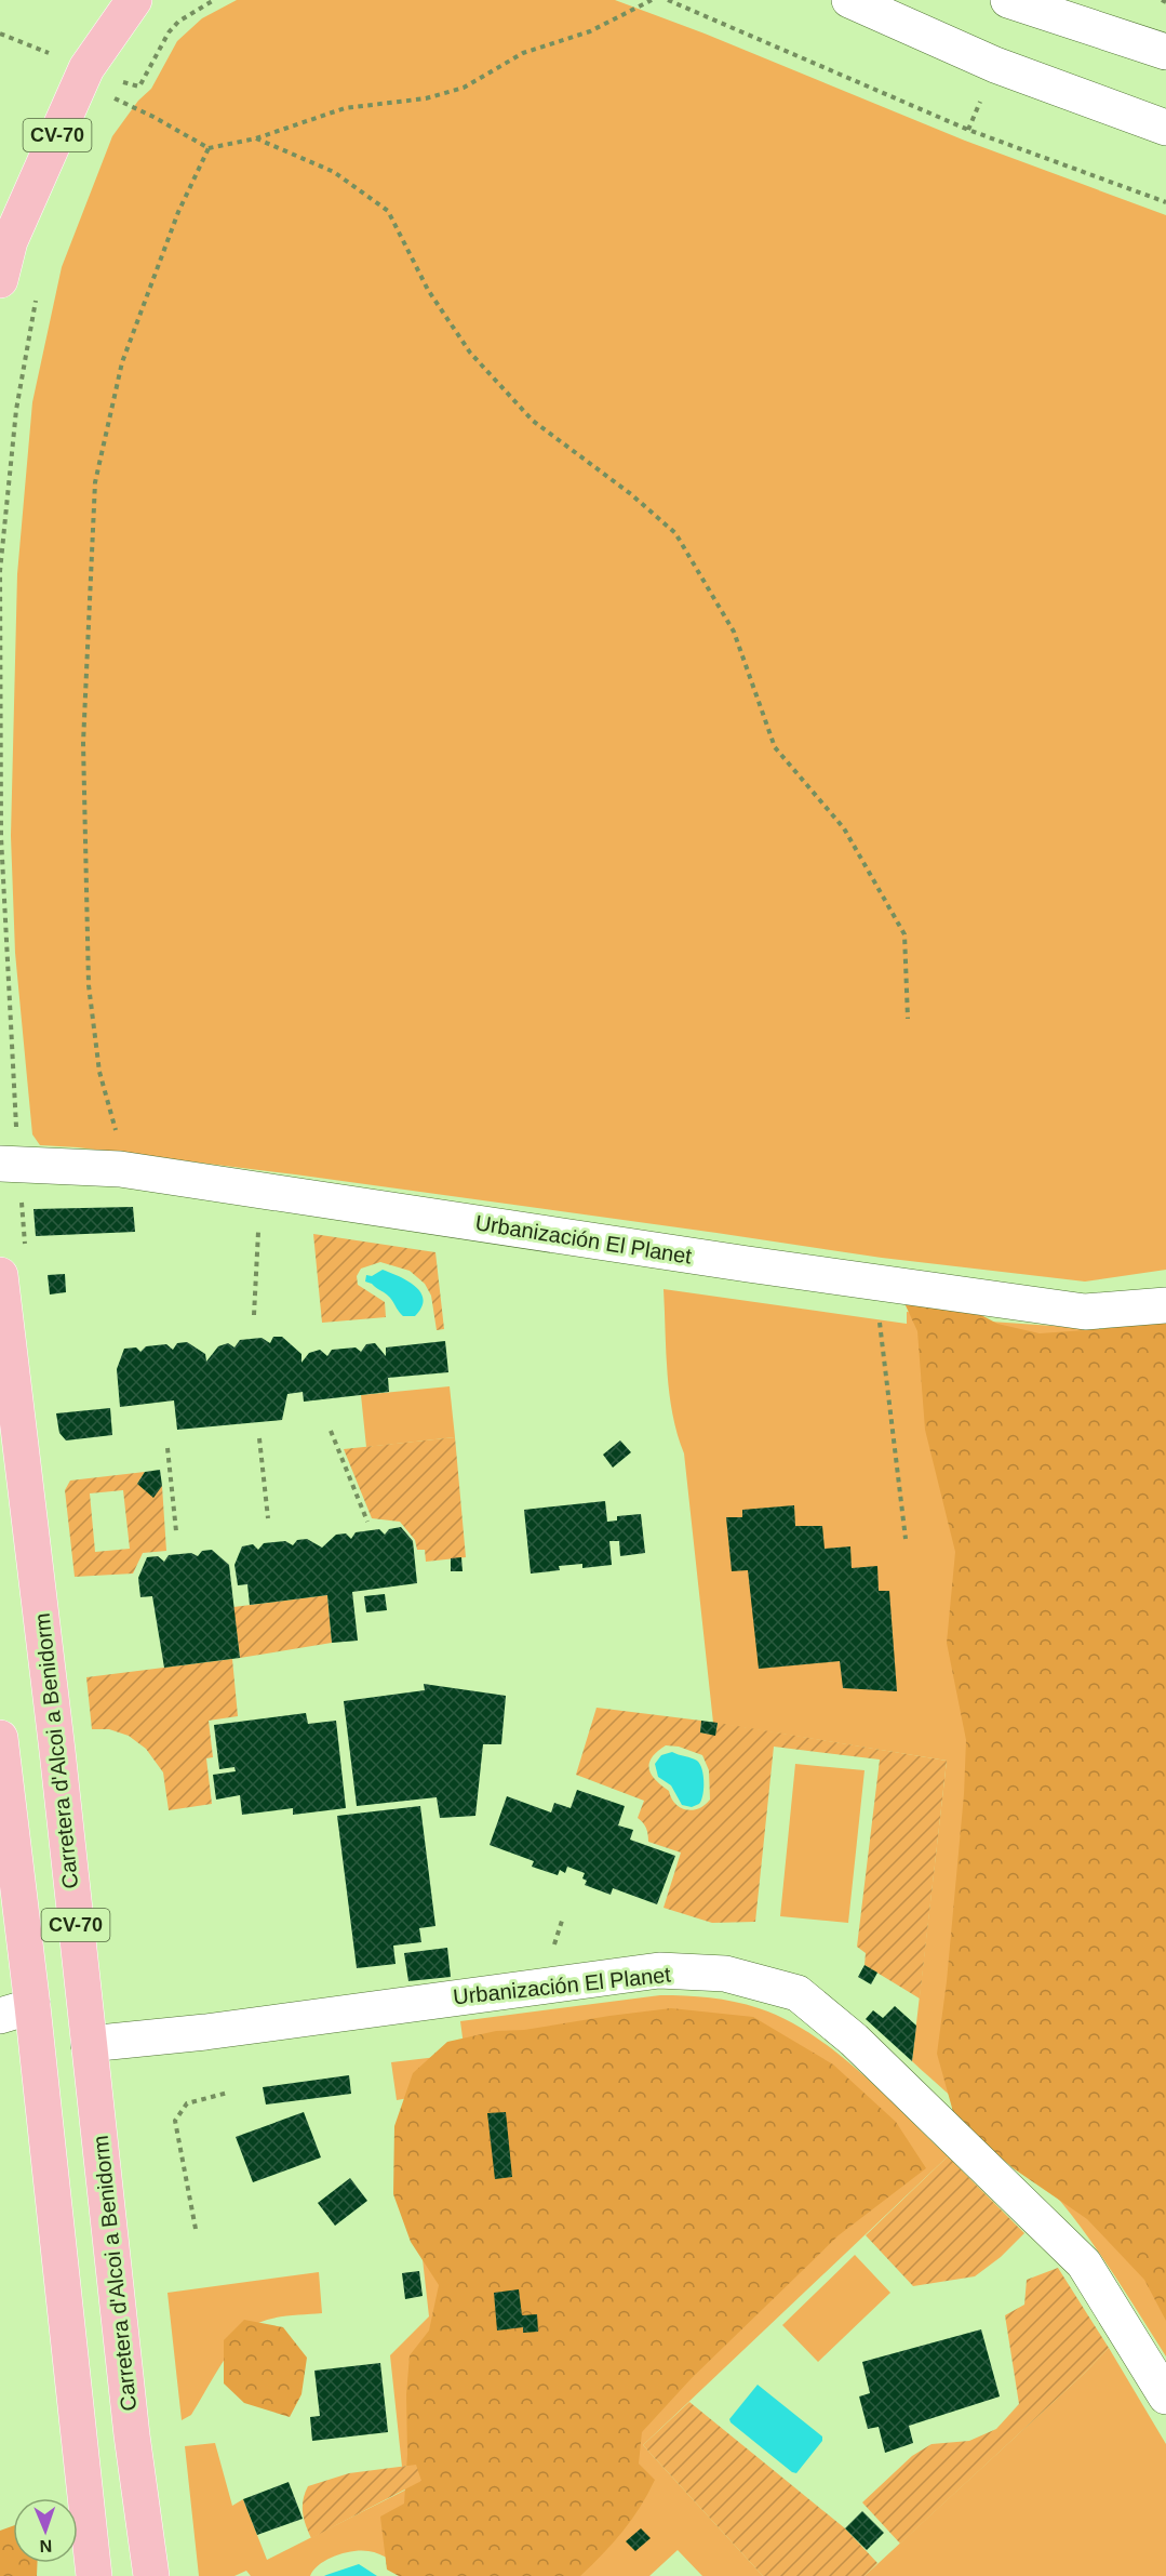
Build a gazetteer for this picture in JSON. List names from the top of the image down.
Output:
{
  "streets": {
    "main road": ["CV-70", "Carretera d'Alcoi a Benidorm"],
    "street": ["Urbanización El Planet"]
  },
  "crossings": [
    ["Urbanización El Planet", "Carretera d'Alcoi a Benidorm"]
  ],
  "north": "bottom"
}
